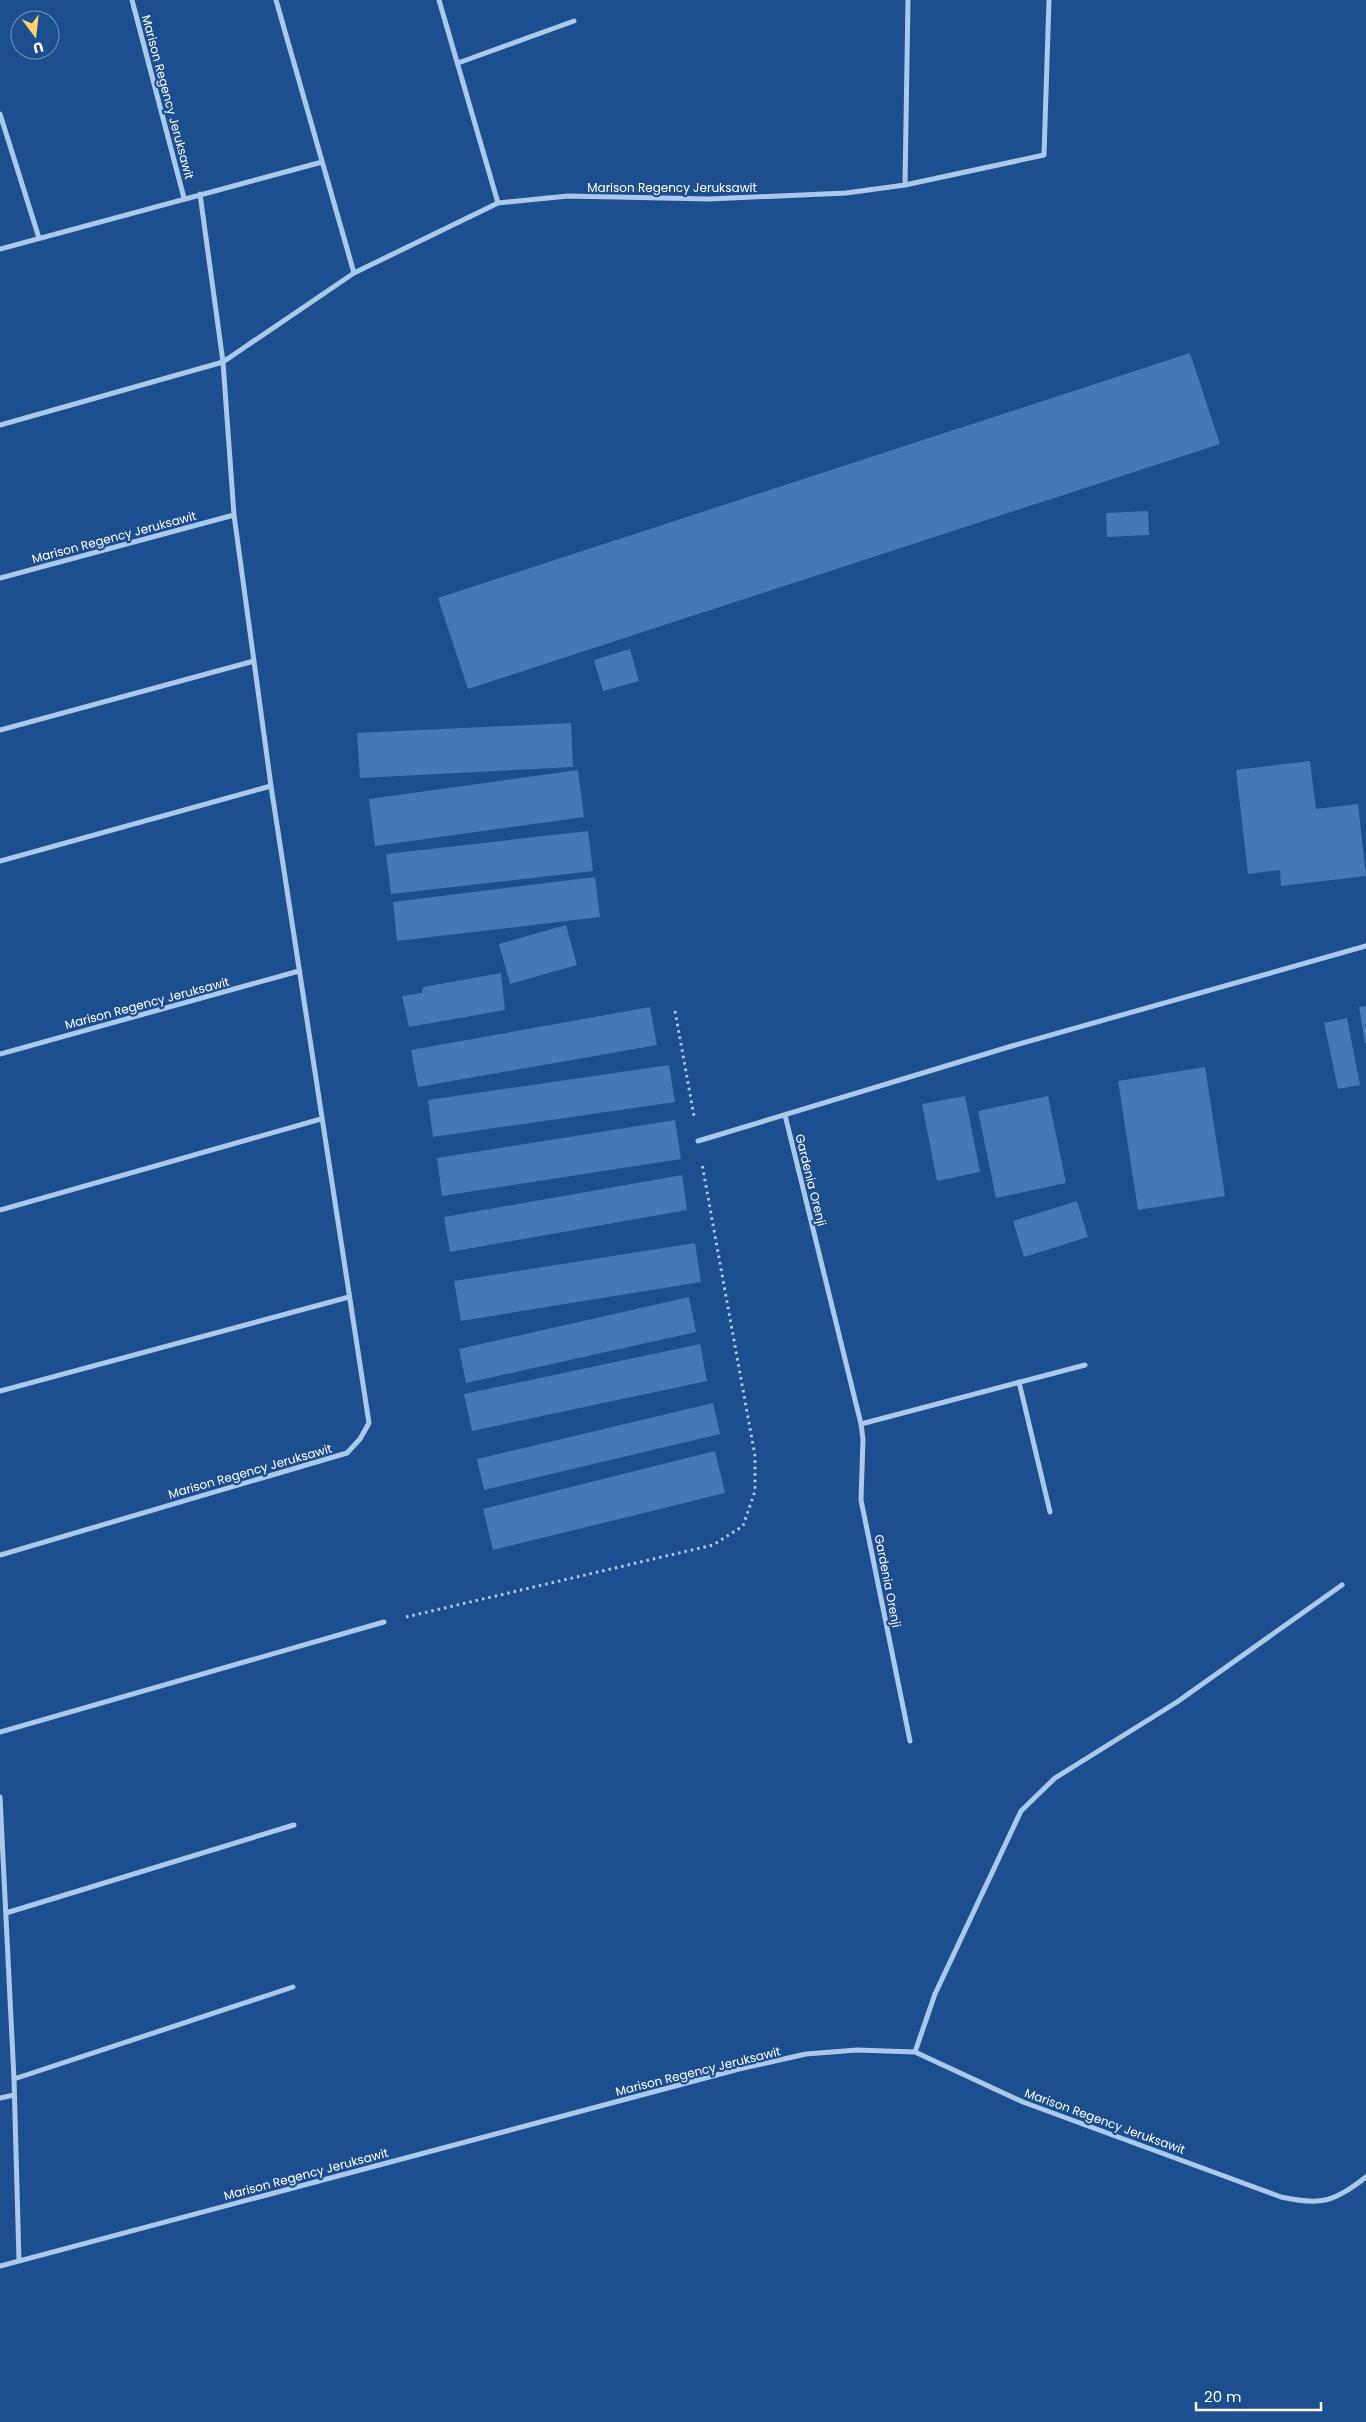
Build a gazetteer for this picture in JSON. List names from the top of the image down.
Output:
{
  "streets": {
    "street": ["Marison Regency Jeruksawit", "Gardenia Orenji"]
  },
  "scale_bar": "20 m",
  "north": "bottom"
}
